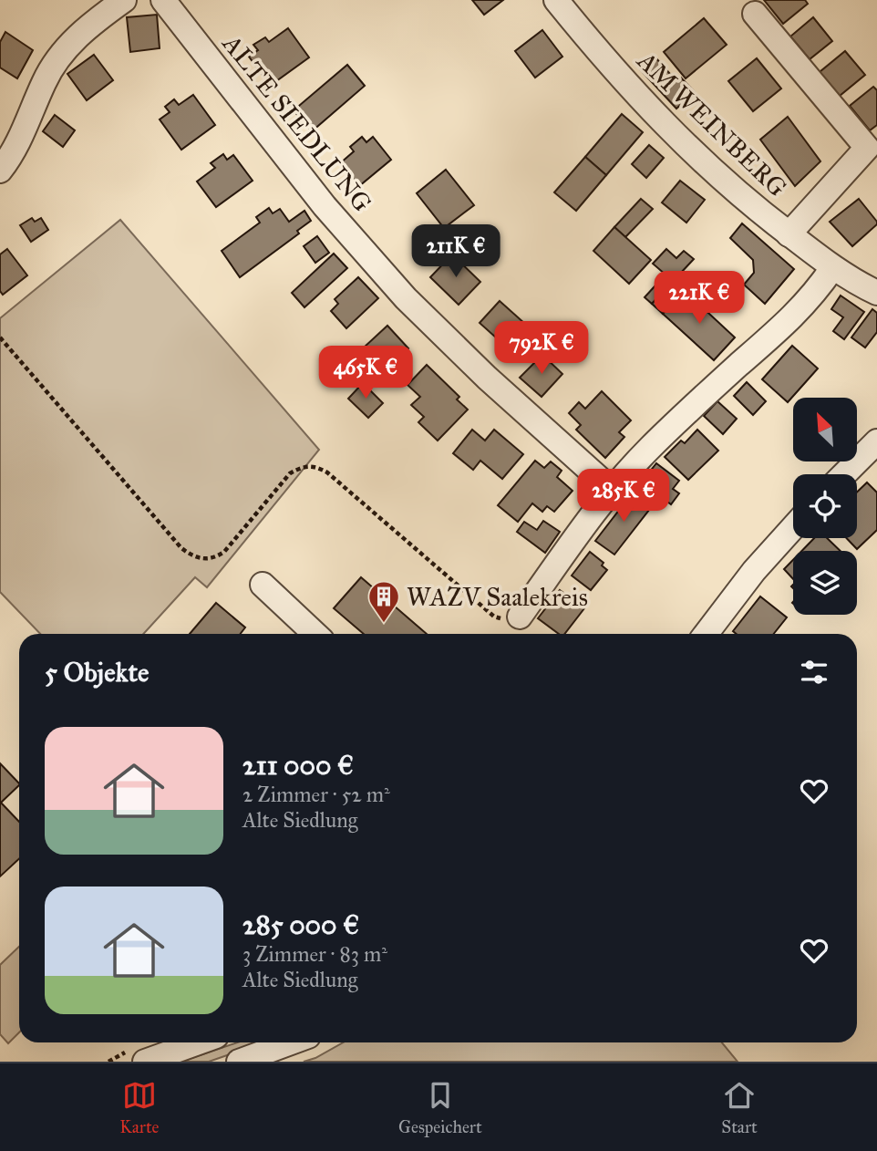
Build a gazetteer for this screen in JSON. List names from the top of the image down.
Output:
{
  "streets": {
    "street": ["ALTE SIEDLUNG", "AM WEINBERG"]
  },
  "places": {
    "building": ["WAZV Saalekreis"]
  },
  "north": "top left",
  "page": {
    "price": [
      "211K €",
      "221K €",
      "792K €",
      "465K €",
      "285K €"
    ],
    "heading": "5 Objekte",
    "list": [
      {
        "name": "211 000 €",
        "note": "2 Zimmer · 52 m² · Alte Siedlung"
      },
      {
        "name": "285 000 €",
        "note": "3 Zimmer · 83 m² · Alte Siedlung"
      }
    ],
    "tabs": ["Karte", "Gespeichert", "Start"]
  }
}
